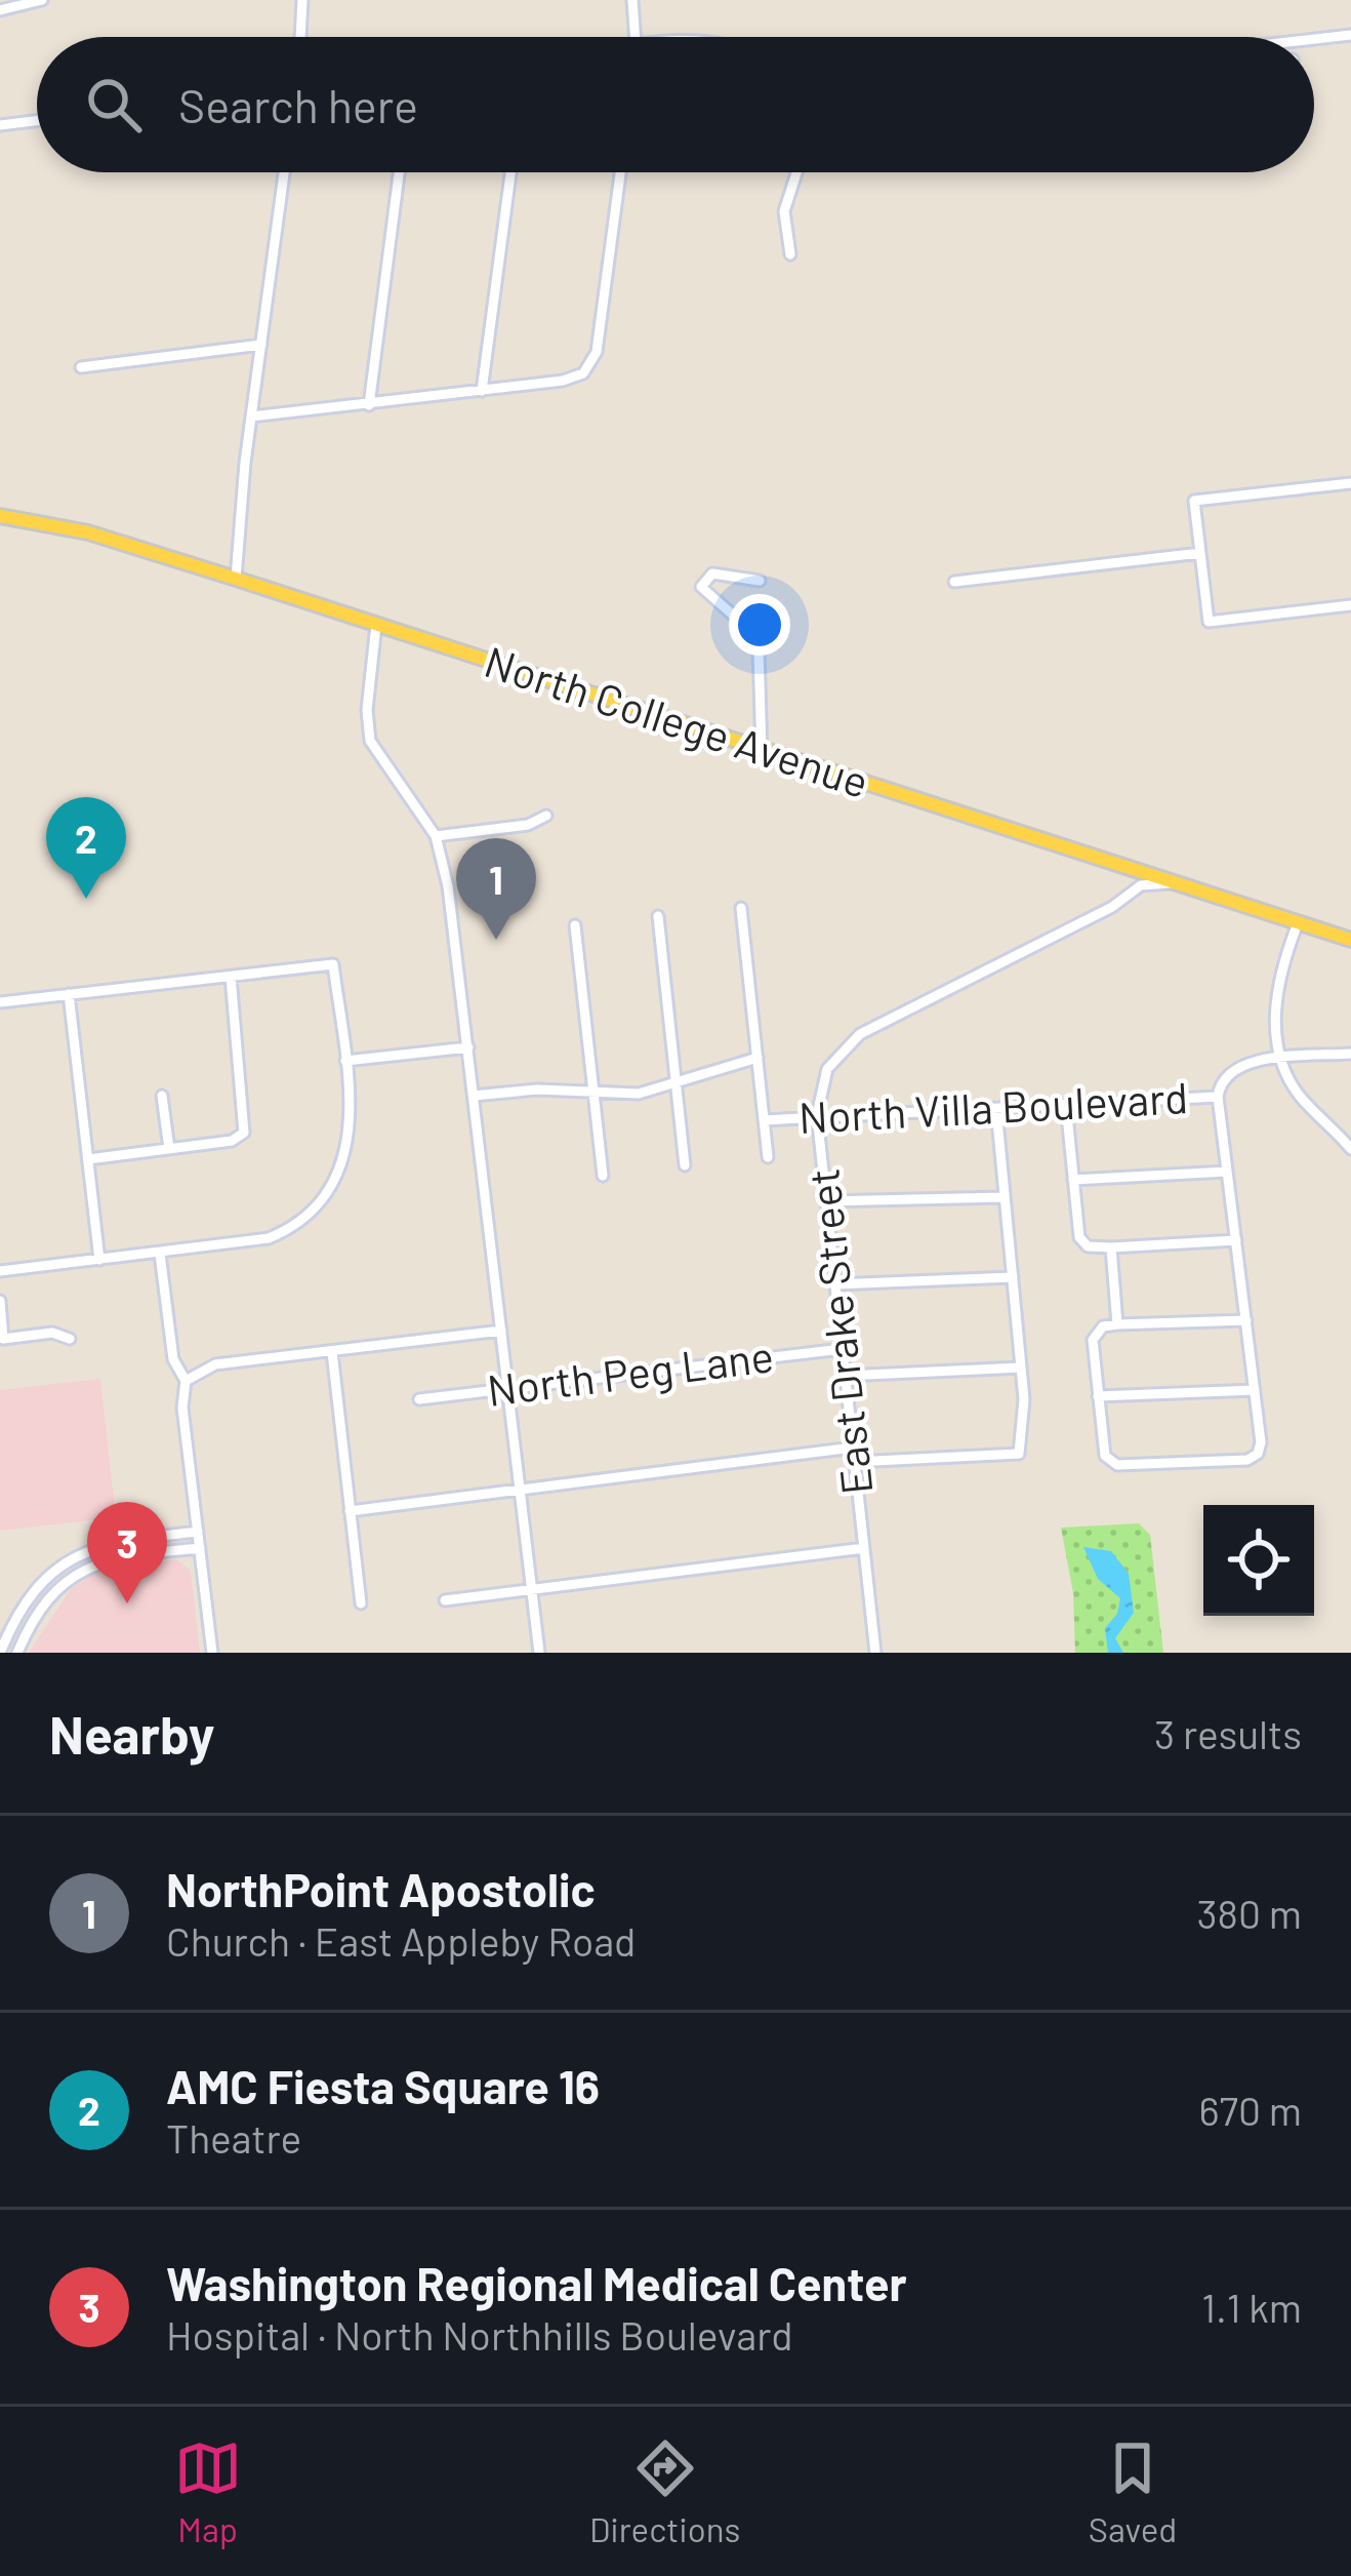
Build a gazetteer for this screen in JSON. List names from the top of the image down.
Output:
{
  "streets": {
    "main road": ["North College Avenue"],
    "street": ["North Villa Boulevard", "East Drake Street", "North Peg Lane"]
  },
  "crossings": [
    ["North Villa Boulevard", "East Drake Street"],
    ["East Drake Street", "North Peg Lane"]
  ],
  "page": {
    "search": "Search here",
    "pins": ["2", "1", "3"],
    "heading": ["Nearby", "3 results"],
    "list": [
      {
        "mark": "1",
        "name": "NorthPoint Apostolic",
        "note": "Church · East Appleby Road",
        "value": "380 m"
      },
      {
        "mark": "2",
        "name": "AMC Fiesta Square 16",
        "note": "Theatre",
        "value": "670 m"
      },
      {
        "mark": "3",
        "name": "Washington Regional Medical Center",
        "note": "Hospital · North Northhills Boulevard",
        "value": "1.1 km"
      }
    ],
    "nav": ["Map", "Directions", "Saved"]
  }
}
